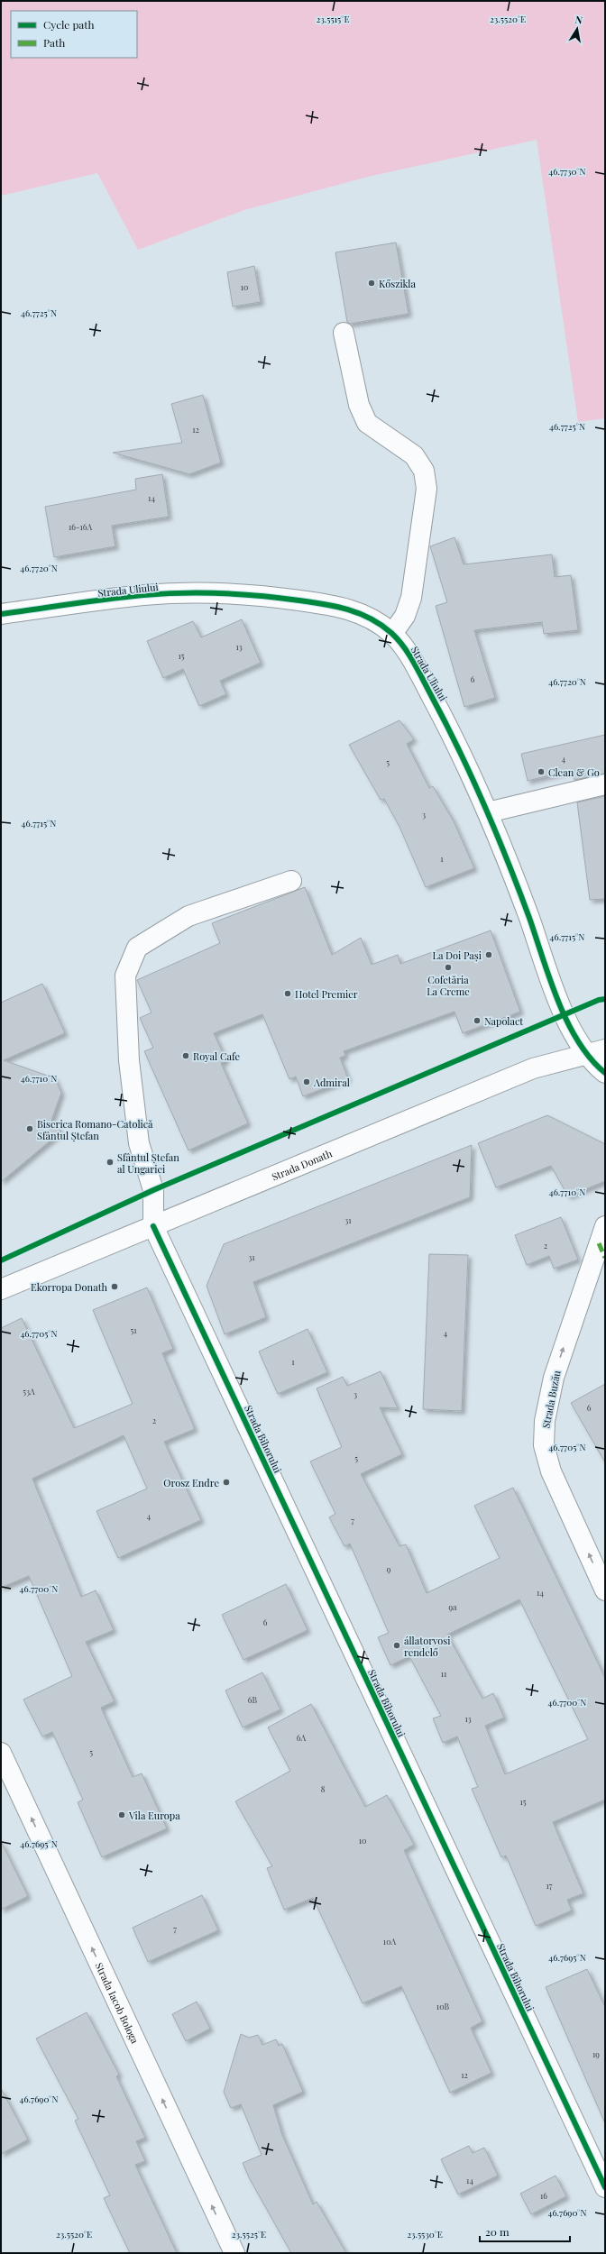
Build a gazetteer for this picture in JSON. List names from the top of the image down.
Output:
{
  "streets": {
    "street": [
      "Strada Uliului",
      "Strada Donath",
      "Strada Buzău",
      "Strada Bihorului",
      "Strada Iacob Bologa"
    ]
  },
  "crossings": [
    ["Strada Uliului", "Strada Donath"],
    ["Strada Donath", "Strada Bihorului"]
  ],
  "one_way": ["Strada Buzău", "Strada Iacob Bologa"],
  "places": [
    "Kőszikla",
    "Clean & Go",
    "La Doi Pași",
    "Cofetăria La Creme",
    "Hotel Premier",
    "Napolact",
    "Royal Cafe",
    "Admiral",
    "Biserica Romano-Catolică Sfântul Ștefan",
    "Sfântul Ștefan al Ungariei",
    "Ekorropa Donath",
    "Orosz Endre",
    "állatorvosi rendelő",
    "Vila Europa"
  ],
  "house_numbers": [
    "10",
    "12",
    "14",
    "16-16A",
    "13",
    "15",
    "6",
    "4",
    "5",
    "3",
    "1",
    "31",
    "2",
    "31",
    "51",
    "4",
    "1",
    "53A",
    "3",
    "6",
    "2",
    "5",
    "4",
    "7",
    "9",
    "14",
    "9a",
    "6",
    "11",
    "6B",
    "13",
    "6A",
    "5",
    "8",
    "15",
    "10",
    "17",
    "7",
    "10A",
    "10B",
    "19",
    "12",
    "14",
    "16"
  ],
  "legend": ["Cycle path", "Path"],
  "scale_bar": "20 m",
  "north": "top",
  "coordinates": [
    "23.5515°E",
    "23.5520°E",
    "46.7730°N",
    "46.7725°N",
    "46.7720°N",
    "46.7715°N",
    "46.7710°N",
    "46.7705°N",
    "46.7700°N",
    "46.7695°N",
    "46.7690°N",
    "23.5525°E",
    "23.5530°E"
  ]
}
